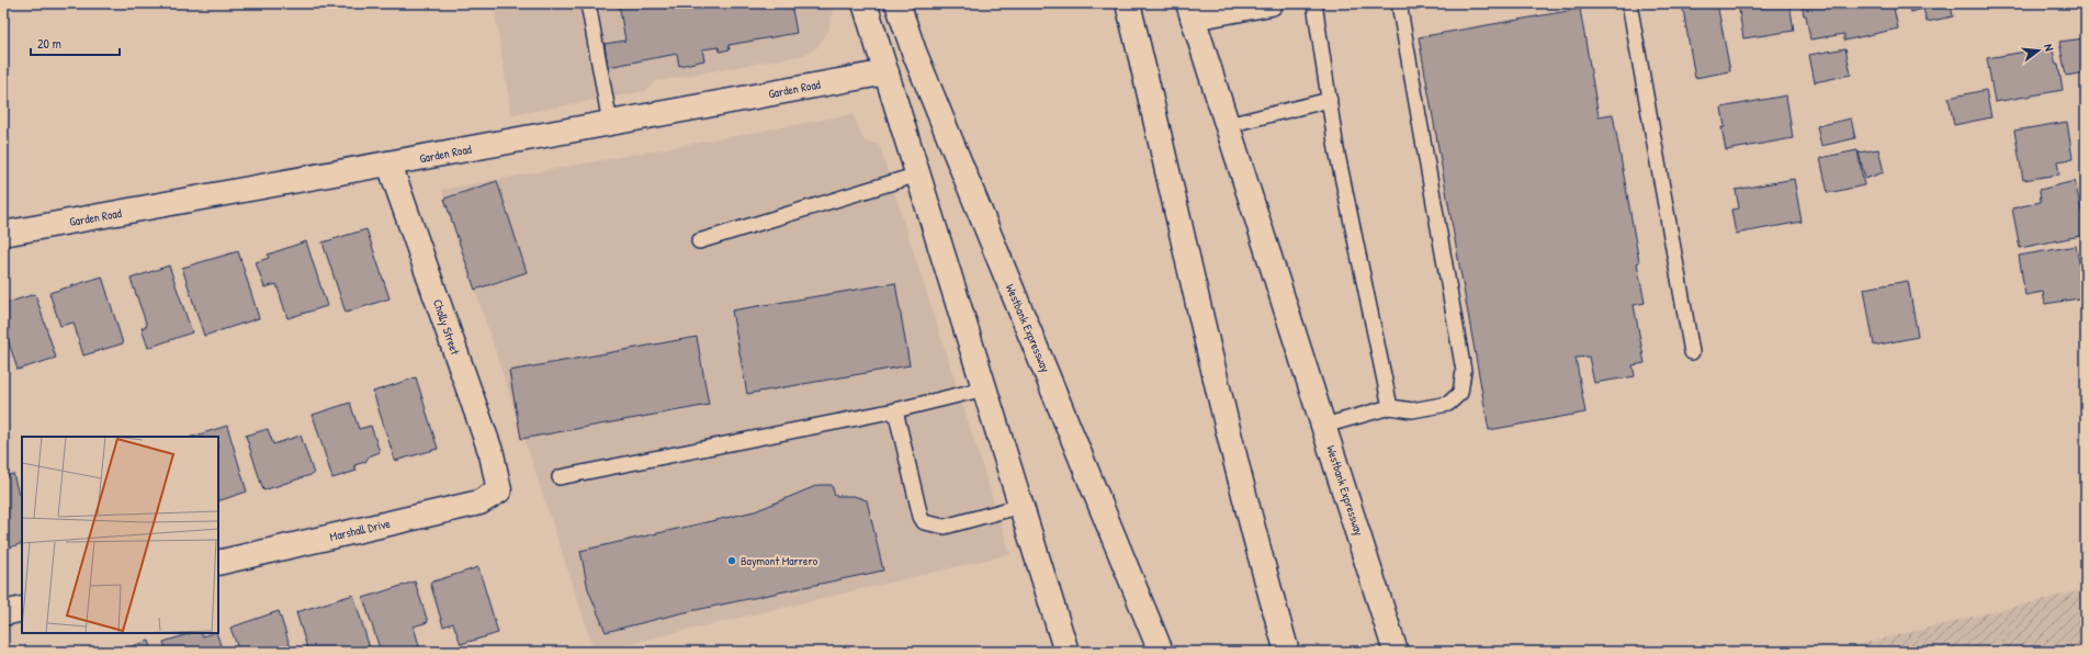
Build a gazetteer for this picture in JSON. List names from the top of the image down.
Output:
{
  "streets": {
    "main road": [
      "Garden Road",
      "Cholly Street",
      "Westbank Expressway",
      "Marshall Drive"
    ]
  },
  "crossings": [
    ["Garden Road", "Cholly Street"],
    ["Cholly Street", "Marshall Drive"]
  ],
  "places": ["Baymont Marrero"],
  "scale_bar": "20 m",
  "north": "right"
}
